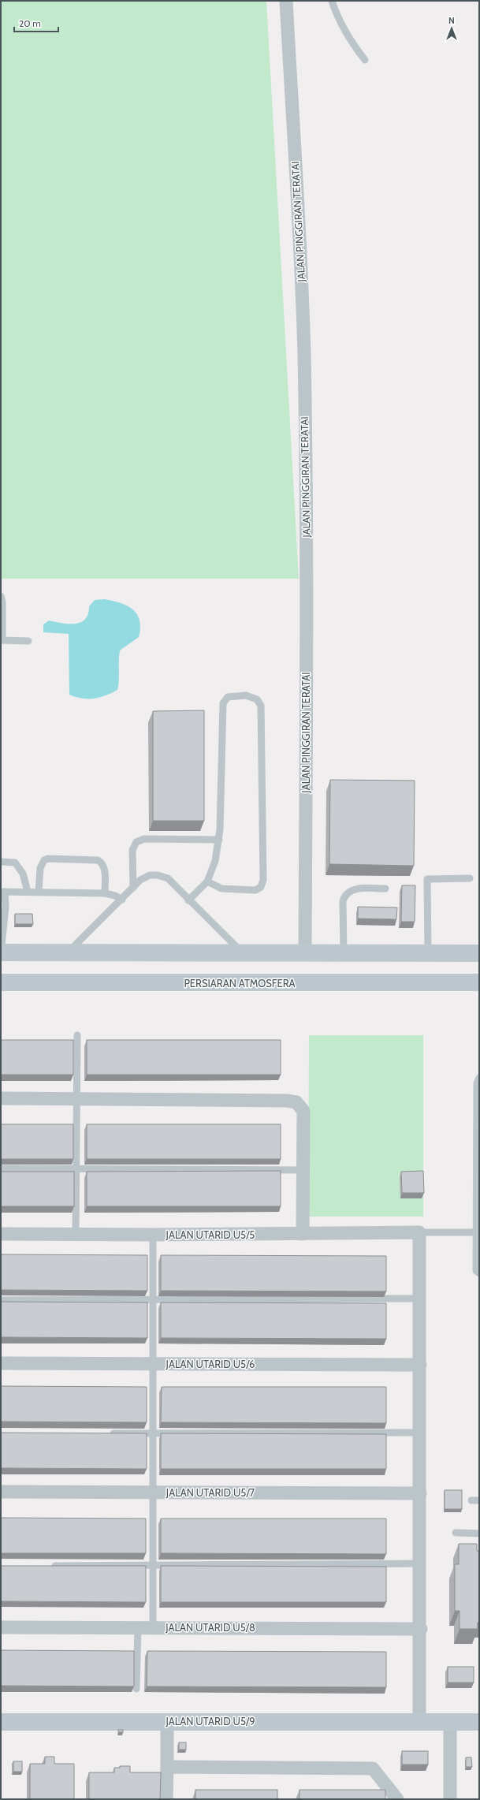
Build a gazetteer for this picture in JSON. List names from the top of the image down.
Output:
{
  "streets": {
    "street": [
      "JALAN PINGGIRAN TERATAI",
      "PERSIARAN ATMOSFERA",
      "JALAN UTARID U5/5",
      "JALAN UTARID U5/6",
      "JALAN UTARID U5/7",
      "JALAN UTARID U5/8",
      "JALAN UTARID U5/9"
    ]
  },
  "scale_bar": "20 m",
  "north": "top"
}
